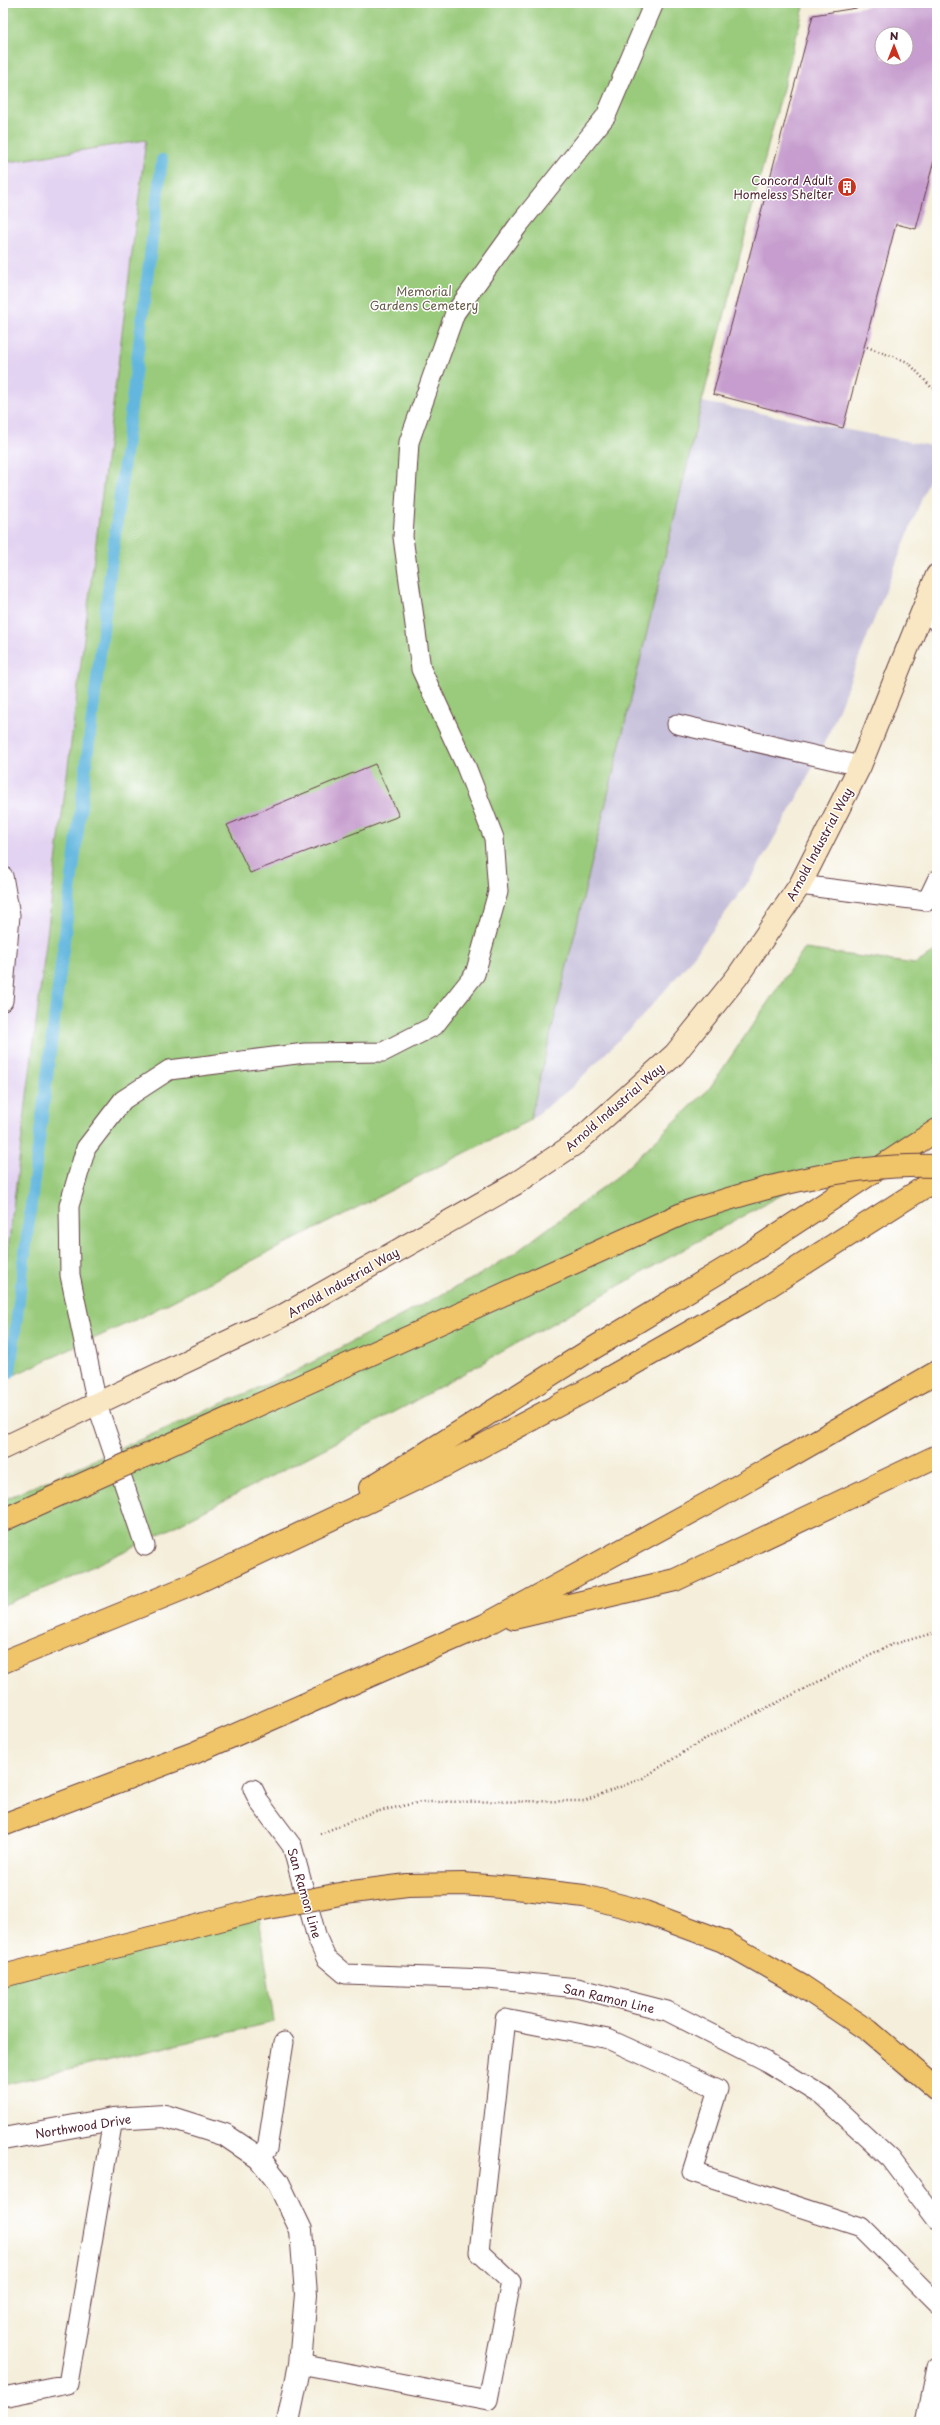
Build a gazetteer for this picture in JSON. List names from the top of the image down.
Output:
{
  "streets": {
    "street": ["Arnold Industrial Way", "Northwood Drive"],
    "lane": ["San Ramon Line"]
  },
  "parks": ["Memorial Gardens Cemetery"],
  "places": {
    "building": ["Concord Adult Homeless Shelter"]
  },
  "north": "top"
}
